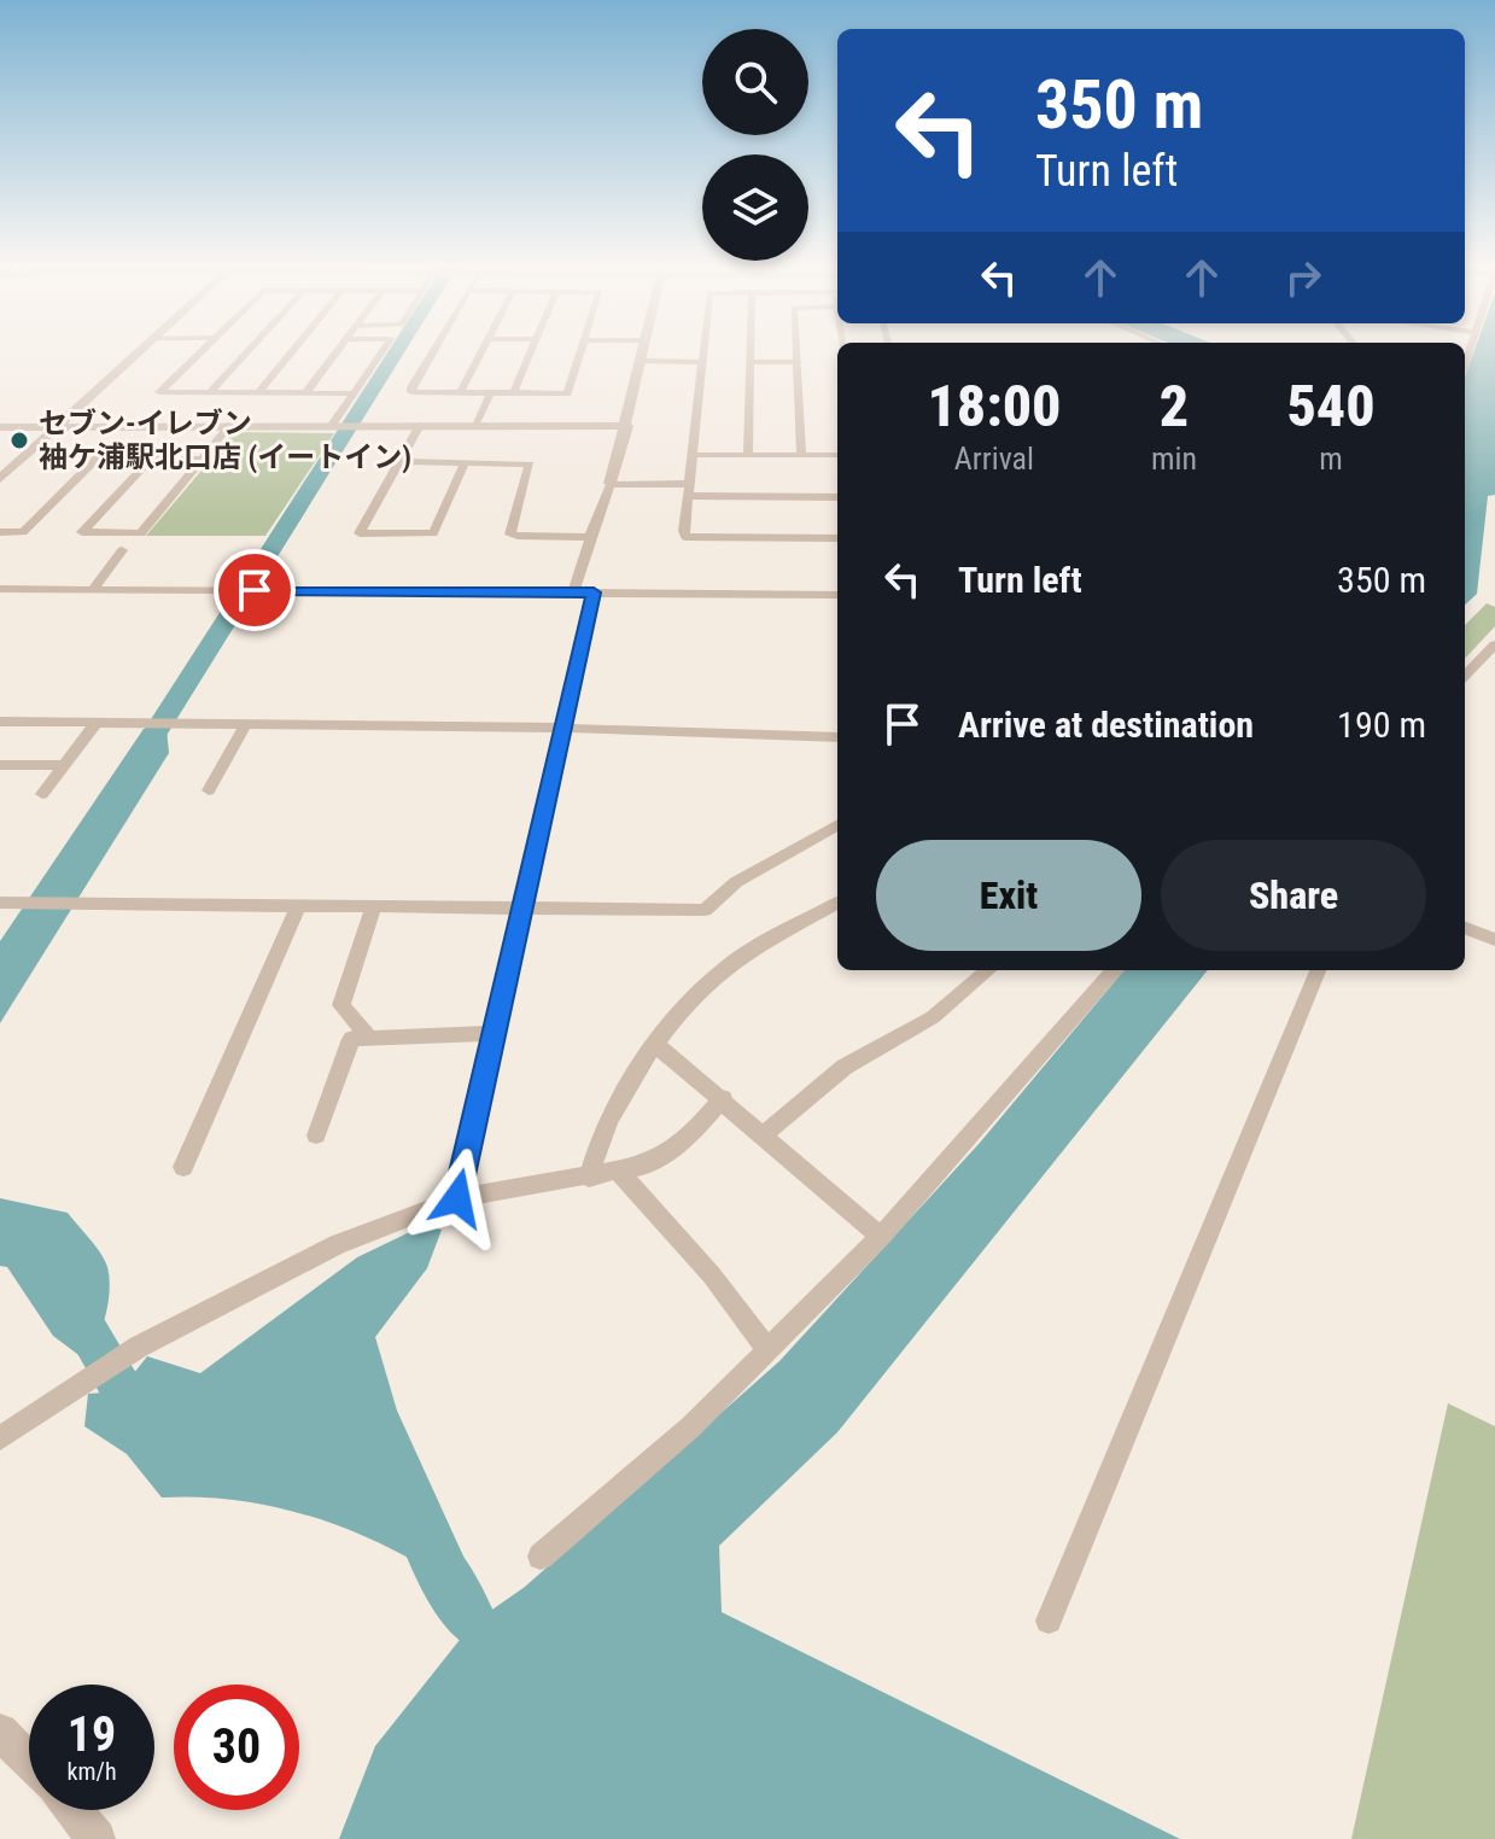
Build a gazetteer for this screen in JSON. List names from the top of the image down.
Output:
{
  "places": ["セブン-イレブン 袖ケ浦駅北口店 (イートイン)"],
  "page": {
    "turn": ["350 m", "Turn left"],
    "eta": [
      "18:00",
      "Arrival",
      "2",
      "min",
      "540",
      "m"
    ],
    "list": [
      {
        "name": "Turn left",
        "value": "350 m"
      },
      {
        "name": "Arrive at destination",
        "value": "190 m"
      }
    ],
    "buttons": ["Exit", "Share"],
    "speed": "19 km/h",
    "limit": "30"
  }
}
